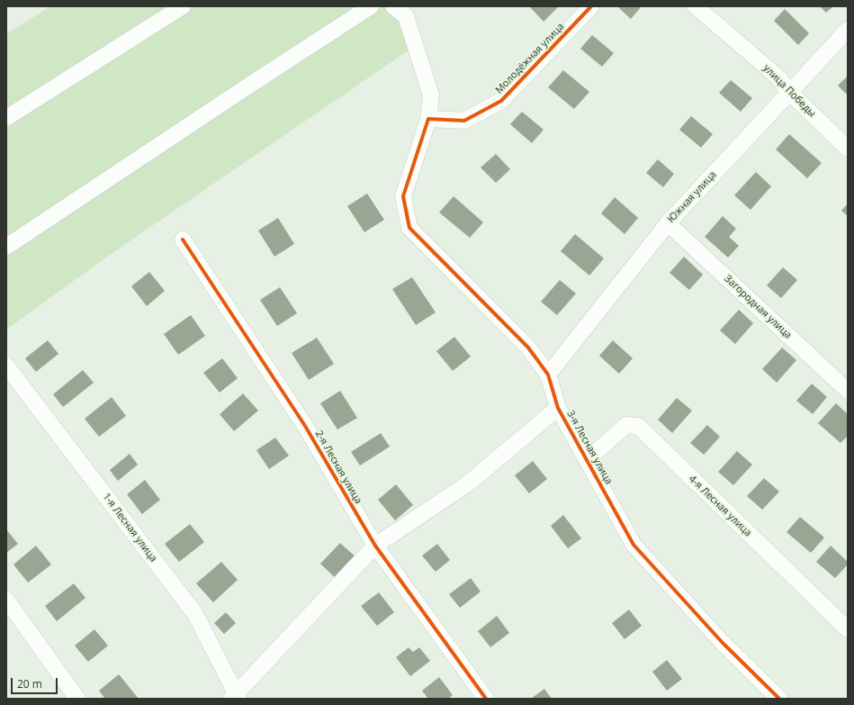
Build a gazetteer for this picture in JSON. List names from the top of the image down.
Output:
{
  "streets": {
    "street": [
      "Молодёжная улица",
      "улица Победы",
      "Южная улица",
      "Загородная улица",
      "3-я Лесная улица",
      "2-я Лесная улица",
      "4-я Лесная улица",
      "1-я Лесная улица"
    ]
  },
  "crossings": [
    ["Молодёжная улица", "3-я Лесная улица"],
    ["улица Победы", "Южная улица"],
    ["Южная улица", "Загородная улица"],
    ["Южная улица", "3-я Лесная улица"],
    ["3-я Лесная улица", "4-я Лесная улица"]
  ],
  "scale_bar": "20 m"
}
